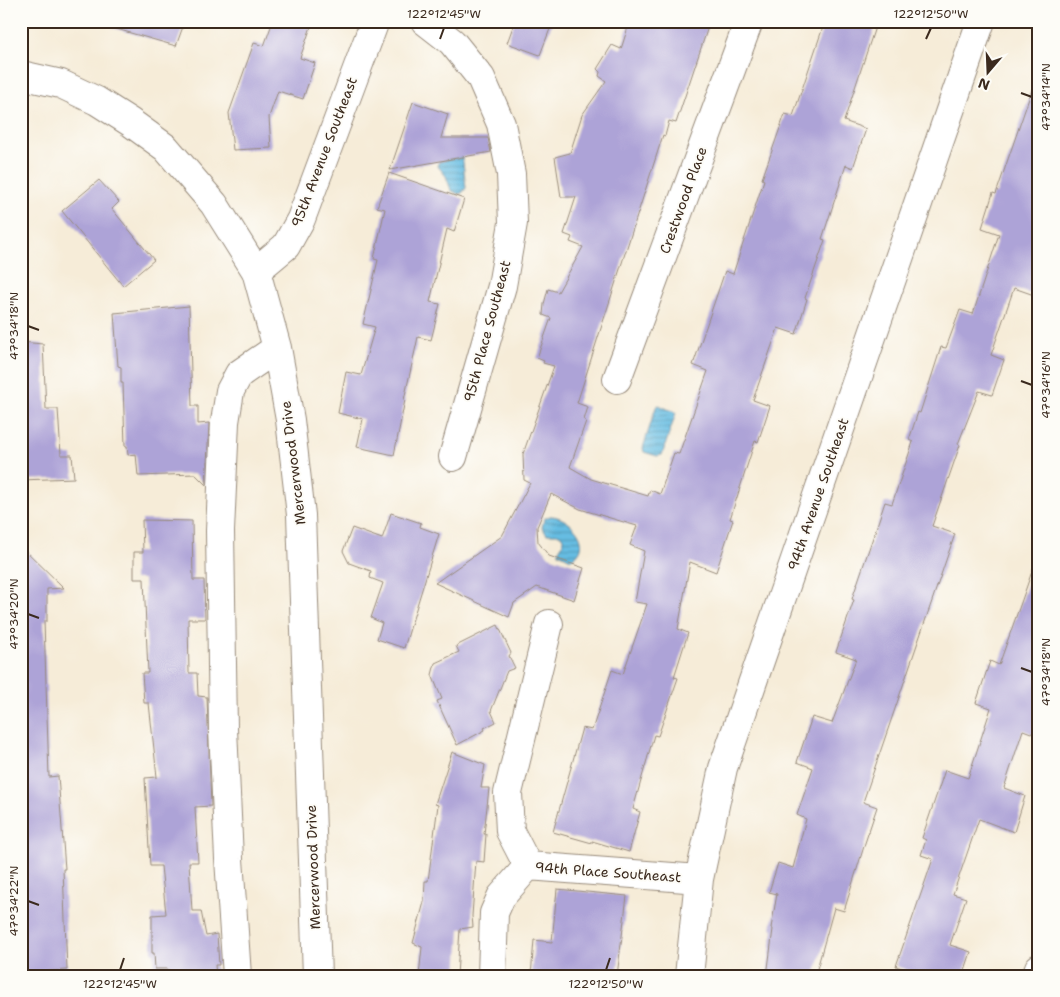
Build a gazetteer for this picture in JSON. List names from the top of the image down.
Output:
{
  "streets": {
    "street": [
      "95th Avenue Southeast",
      "Crestwood Place",
      "95th Place Southeast",
      "Mercerwood Drive",
      "94th Avenue Southeast",
      "94th Place Southeast"
    ]
  },
  "crossings": [
    ["95th Avenue Southeast", "Mercerwood Drive"],
    ["94th Avenue Southeast", "94th Place Southeast"]
  ],
  "north": "bottom",
  "coordinates": [
    "122°12'45\"W",
    "122°12'50\"W",
    "47°34'14\"N",
    "47°34'18\"N",
    "47°34'16\"N",
    "47°34'20\"N",
    "47°34'22\"N"
  ]
}
